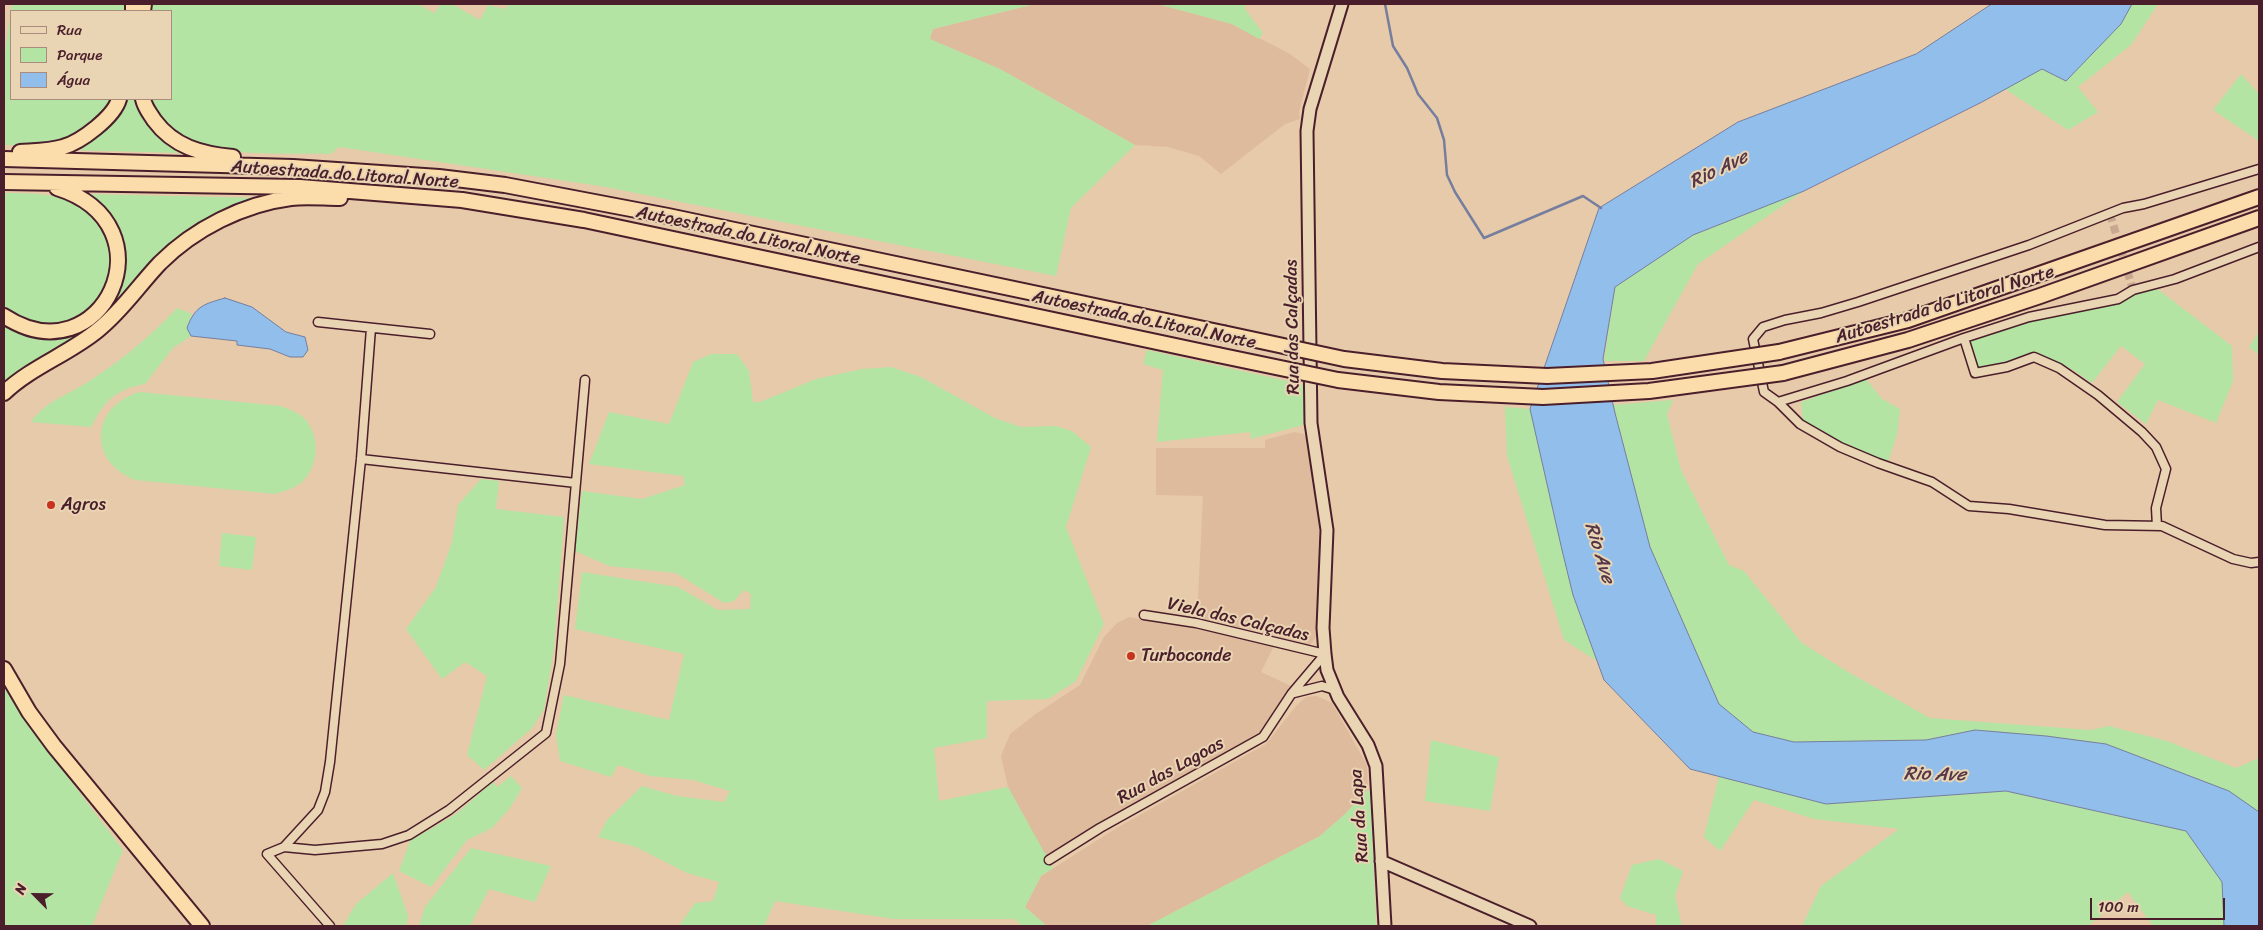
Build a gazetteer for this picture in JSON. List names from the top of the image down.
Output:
{
  "streets": {
    "highway": ["Autoestrada do Litoral Norte"],
    "main road": ["Rua das Calçadas", "Rua da Lapa"],
    "street": ["Viela das Calçadas", "Rua das Lagoas"]
  },
  "crossings": [
    ["Rua das Calçadas", "Viela das Calçadas"],
    ["Rua das Calçadas", "Rua das Lagoas"],
    ["Rua das Calçadas", "Rua da Lapa"],
    ["Viela das Calçadas", "Rua das Lagoas"],
    ["Viela das Calçadas", "Rua da Lapa"],
    ["Rua das Lagoas", "Rua da Lapa"]
  ],
  "water": ["Rio Ave"],
  "places": ["Agros", "Turboconde"],
  "legend": ["Rua", "Parque", "Água"],
  "scale_bar": "100 m",
  "north": "top left"
}
